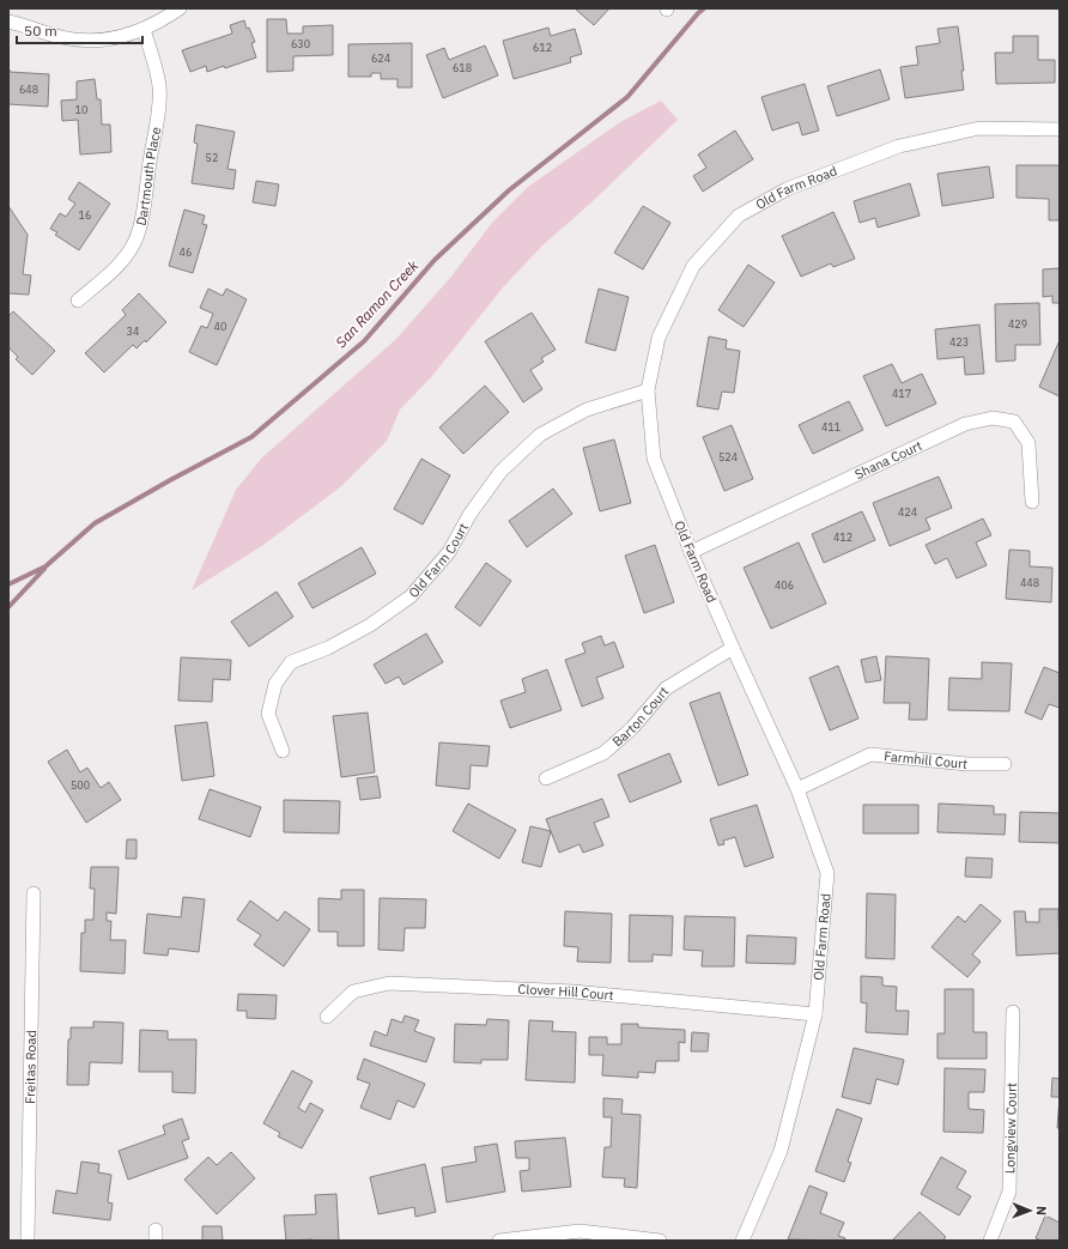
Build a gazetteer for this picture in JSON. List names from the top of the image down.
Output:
{
  "streets": {
    "street": [
      "Dartmouth Place",
      "Old Farm Road",
      "Shana Court",
      "Old Farm Court",
      "Barton Court",
      "Farmhill Court",
      "Clover Hill Court",
      "Freitas Road",
      "Longview Court"
    ]
  },
  "crossings": [
    ["Old Farm Road", "Shana Court"],
    ["Old Farm Road", "Old Farm Court"],
    ["Old Farm Road", "Barton Court"],
    ["Old Farm Road", "Farmhill Court"],
    ["Old Farm Road", "Clover Hill Court"]
  ],
  "water": ["San Ramon Creek"],
  "house_numbers": [
    "630",
    "612",
    "624",
    "618",
    "648",
    "10",
    "52",
    "16",
    "46",
    "429",
    "40",
    "34",
    "423",
    "417",
    "411",
    "524",
    "424",
    "412",
    "448",
    "406",
    "500"
  ],
  "scale_bar": "50 m",
  "north": "right"
}
